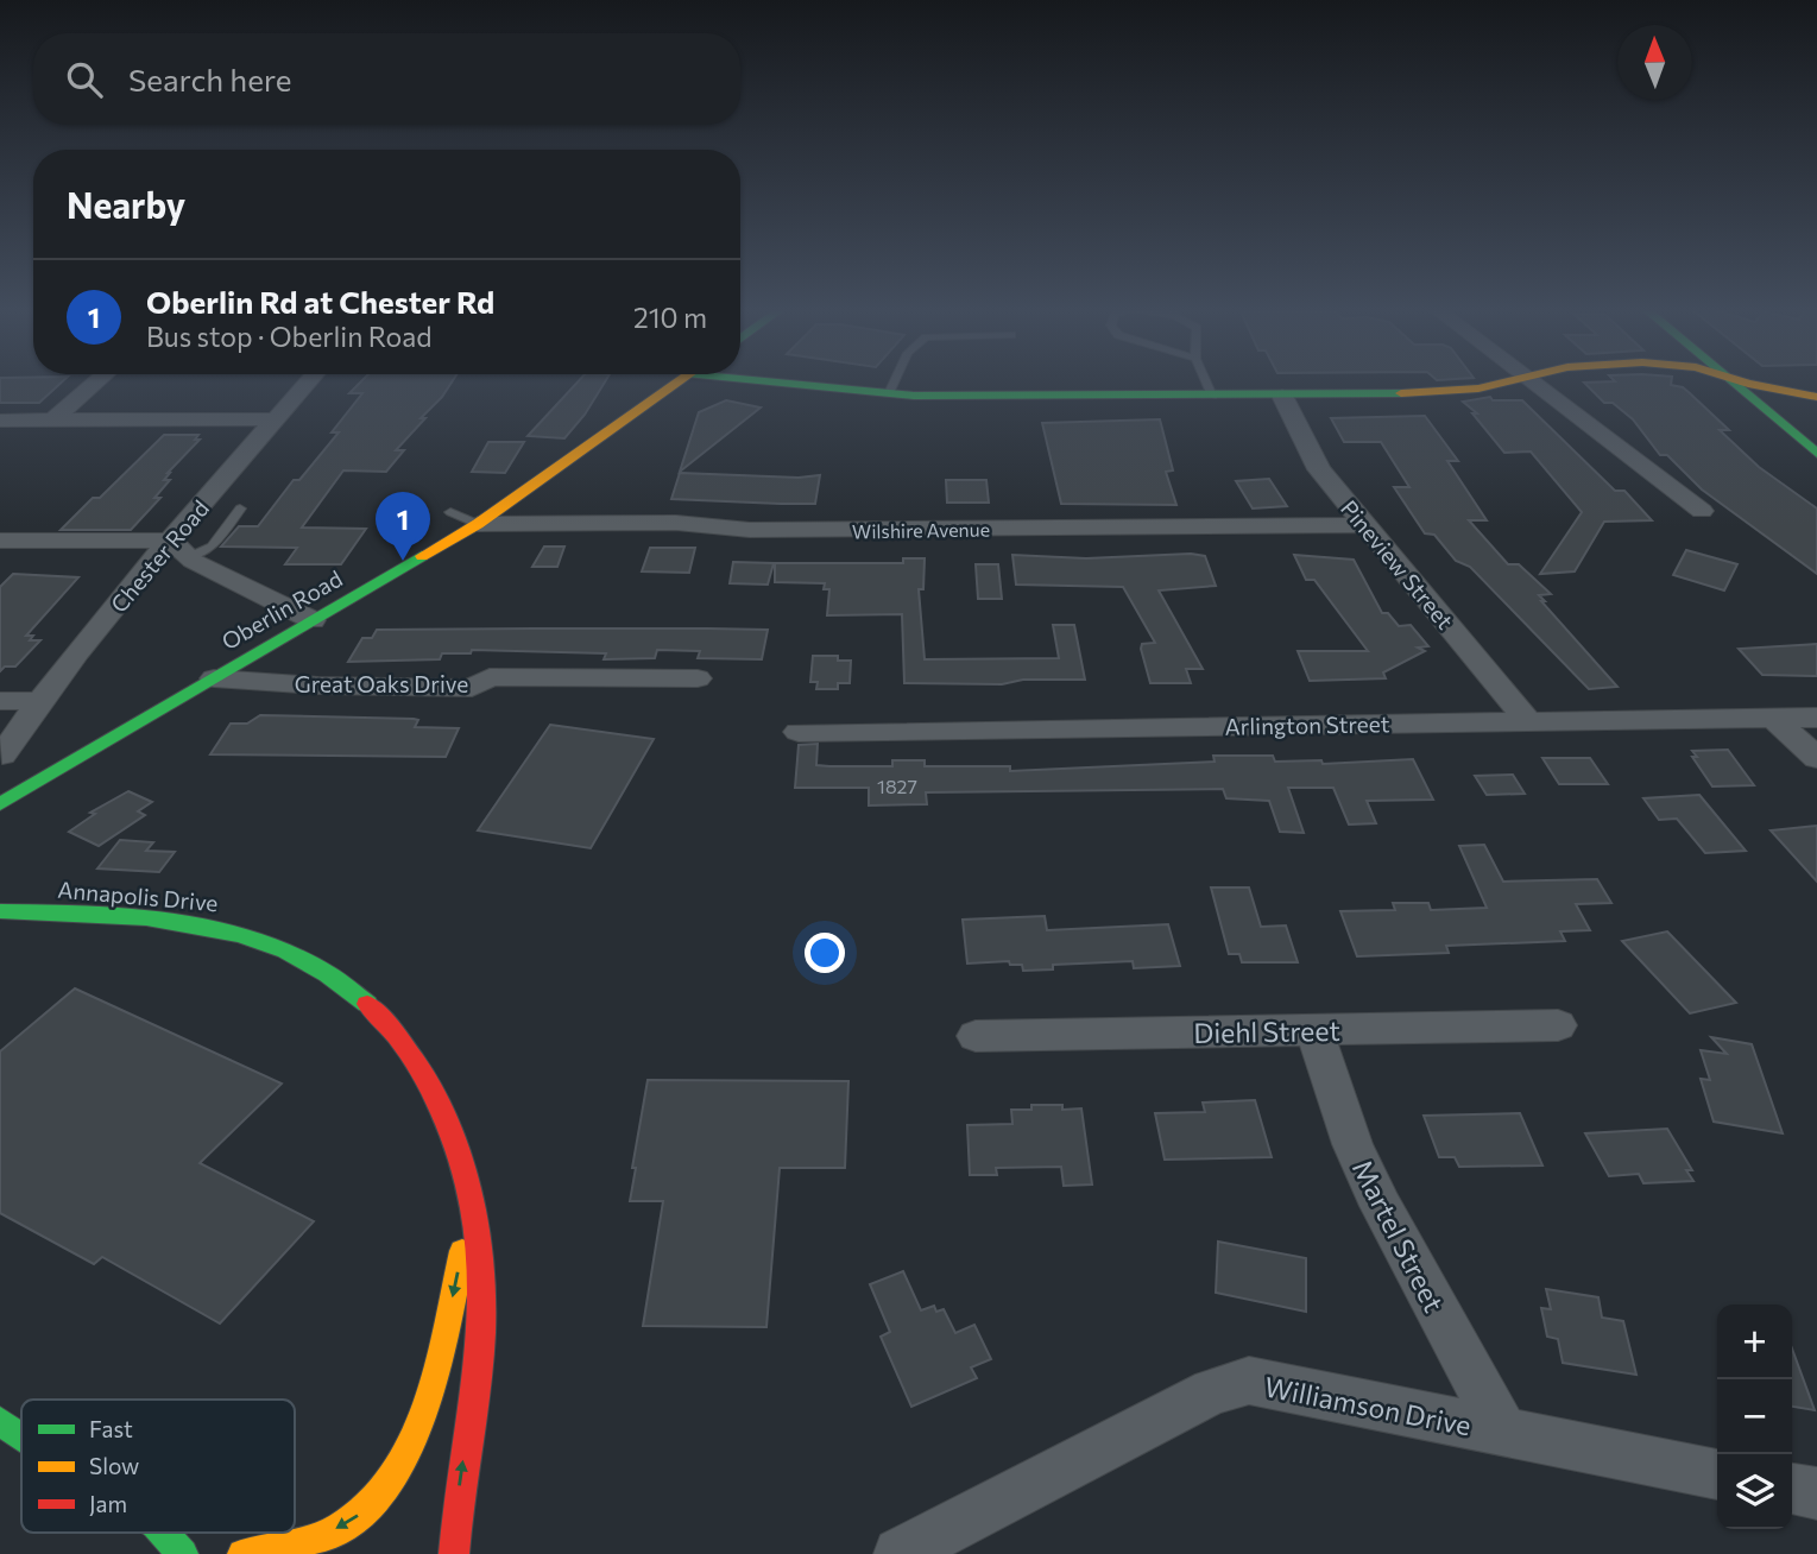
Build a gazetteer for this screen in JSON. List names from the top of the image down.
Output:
{
  "streets": {
    "main road": ["Oberlin Road", "Annapolis Drive"],
    "street": [
      "Wilshire Avenue",
      "Chester Road",
      "Pineview Street",
      "Great Oaks Drive",
      "Arlington Street",
      "Diehl Street",
      "Martel Street",
      "Williamson Drive"
    ]
  },
  "crossings": [
    ["Wilshire Avenue", "Pineview Street"],
    ["Wilshire Avenue", "Oberlin Road"],
    ["Pineview Street", "Arlington Street"],
    ["Oberlin Road", "Great Oaks Drive"],
    ["Diehl Street", "Martel Street"],
    ["Martel Street", "Williamson Drive"]
  ],
  "house_numbers": ["1827"],
  "legend": ["Fast", "Slow", "Jam"],
  "north": "top",
  "page": {
    "search": "Search here",
    "heading": "Nearby",
    "list": [
      {
        "mark": "1",
        "name": "Oberlin Rd at Chester Rd",
        "note": "Bus stop · Oberlin Road",
        "value": "210 m"
      }
    ],
    "pins": "1",
    "map_buttons": ["+", "−"]
  }
}
